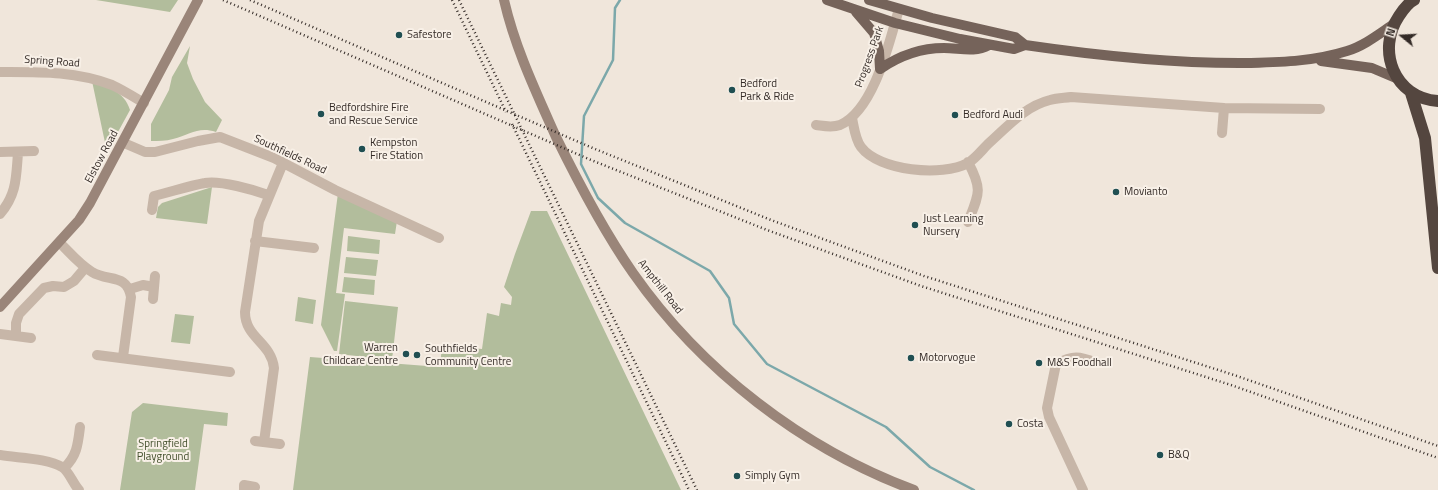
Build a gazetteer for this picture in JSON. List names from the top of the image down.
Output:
{
  "streets": {
    "main road": ["Elstow Road", "Ampthill Road"],
    "street": ["Progress Park", "Spring Road", "Southfields Road"]
  },
  "crossings": [
    ["Spring Road", "Elstow Road"],
    ["Southfields Road", "Elstow Road"]
  ],
  "parks": ["Springfield Playground"],
  "places": [
    "Safestore",
    "Bedford Park & Ride",
    "Bedfordshire Fire and Rescue Service",
    "Bedford Audi",
    "Kempston Fire Station",
    "Movianto",
    "Just Learning Nursery",
    "Warren Childcare Centre",
    "Southfields Community Centre",
    "Motorvogue",
    "M&S Foodhall",
    "Costa",
    "B&Q",
    "Simply Gym"
  ],
  "north": "left"
}
